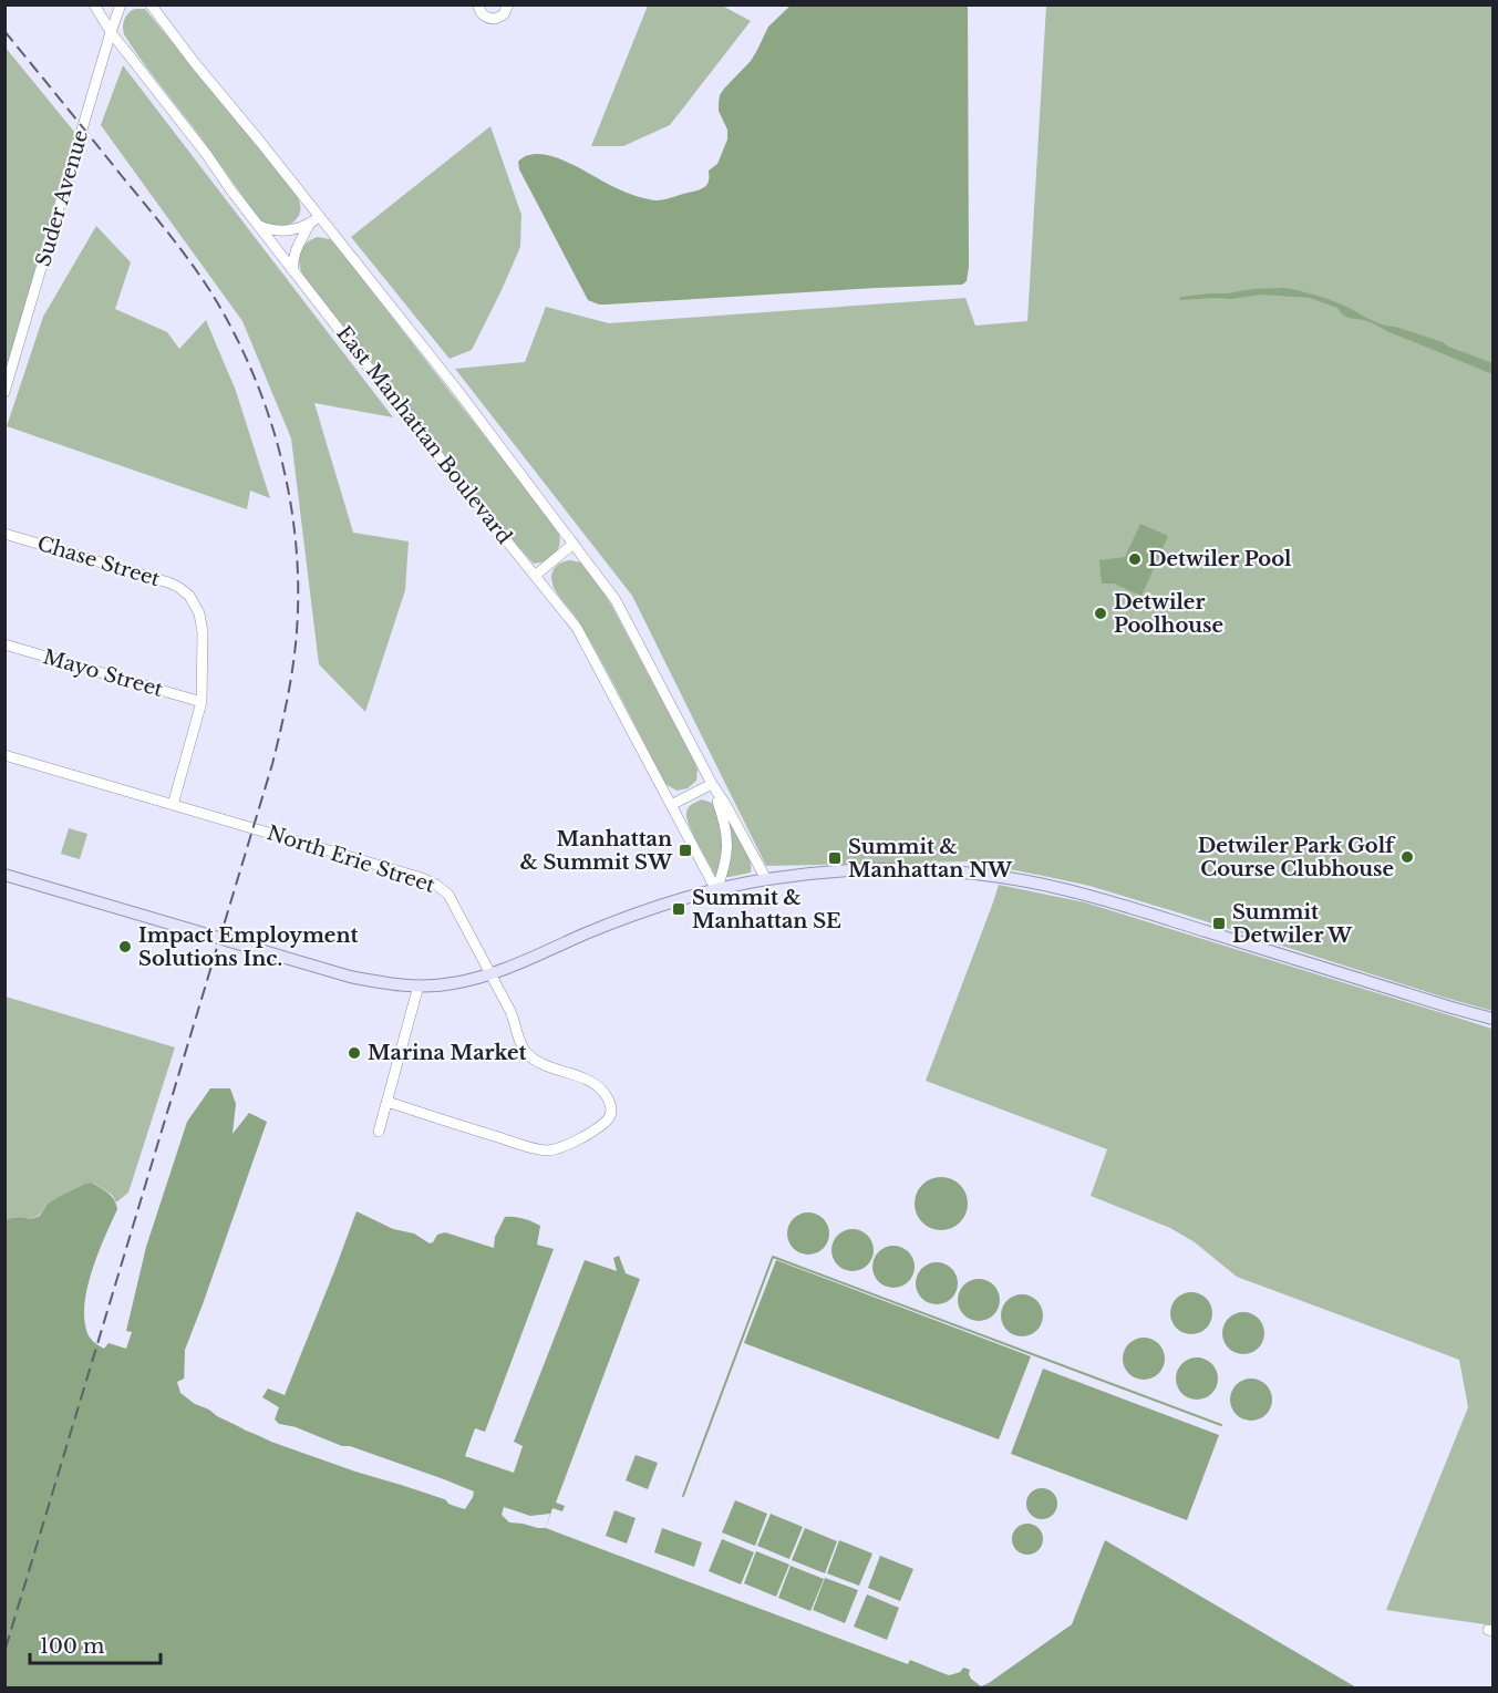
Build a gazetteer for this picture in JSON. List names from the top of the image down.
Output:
{
  "streets": {
    "street": [
      "Suder Avenue",
      "East Manhattan Boulevard",
      "Chase Street",
      "Mayo Street",
      "North Erie Street"
    ]
  },
  "crossings": [
    ["Suder Avenue", "East Manhattan Boulevard"],
    ["Chase Street", "Mayo Street"]
  ],
  "places": {
    "other": [
      "Detwiler Pool",
      "Detwiler Poolhouse",
      "Detwiler Park Golf Course Clubhouse",
      "Impact Employment Solutions Inc.",
      "Marina Market"
    ],
    "transit": [
      "Manhattan & Summit SW",
      "Summit & Manhattan NW",
      "Summit & Manhattan SE",
      "Summit Detwiler W"
    ]
  },
  "scale_bar": "100 m"
}
